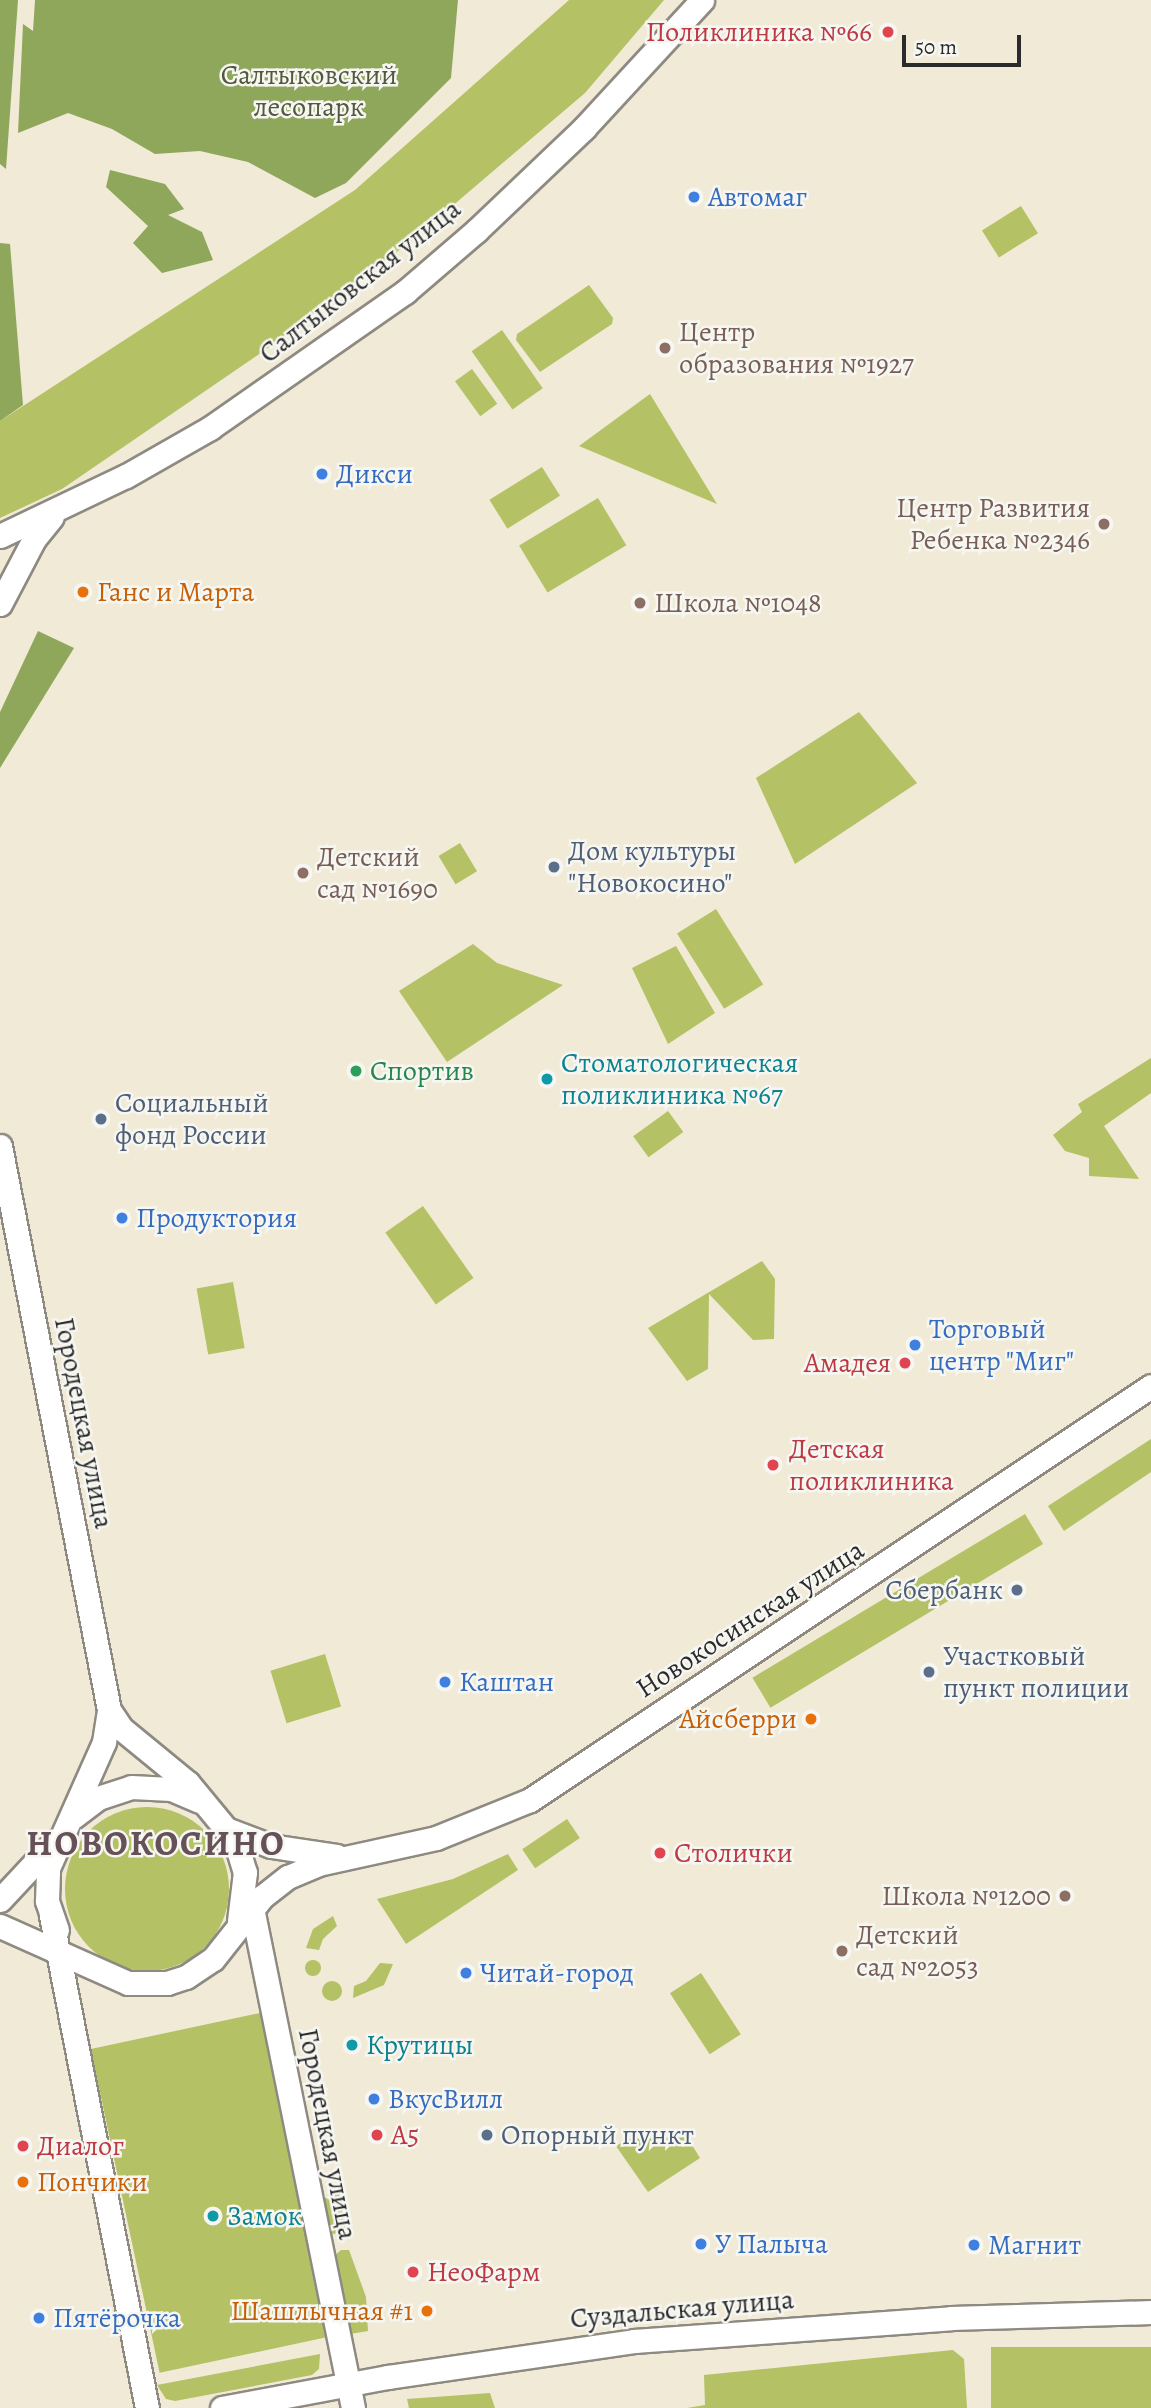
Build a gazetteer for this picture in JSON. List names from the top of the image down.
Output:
{
  "streets": {
    "street": [
      "Салтыковская улица",
      "Городецкая улица",
      "Новокосинская улица",
      "Суздальская улица"
    ]
  },
  "crossings": [
    ["Городецкая улица", "Новокосинская улица"],
    ["Городецкая улица", "Суздальская улица"]
  ],
  "districts": ["НОВОКОСИНО"],
  "parks": ["Салтыковский лесопарк"],
  "places": [
    "Поликлиника №66",
    "Автомаг",
    "Центр образования №1927",
    "Дикси",
    "Центр Развития Ребенка №2346",
    "Ганс и Марта",
    "Школа №1048",
    "Дом культуры \"Новокосино\"",
    "Детский сад №1690",
    "Спортив",
    "Стоматологическая поликлиника №67",
    "Социальный фонд России",
    "Продуктория",
    "Торговый центр \"Миг\"",
    "Амадея",
    "Детская поликлиника",
    "Сбербанк",
    "Участковый пункт полиции",
    "Каштан",
    "Айсберри",
    "Столички",
    "Школа №1200",
    "Детский сад №2053",
    "Читай-город",
    "Крутицы",
    "ВкусВилл",
    "А5",
    "Опорный пункт",
    "Диалог",
    "Пончики",
    "Замок",
    "У Палыча",
    "Магнит",
    "НеоФарм",
    "Шашлычная #1",
    "Пятёрочка"
  ],
  "scale_bar": "50 m"
}
